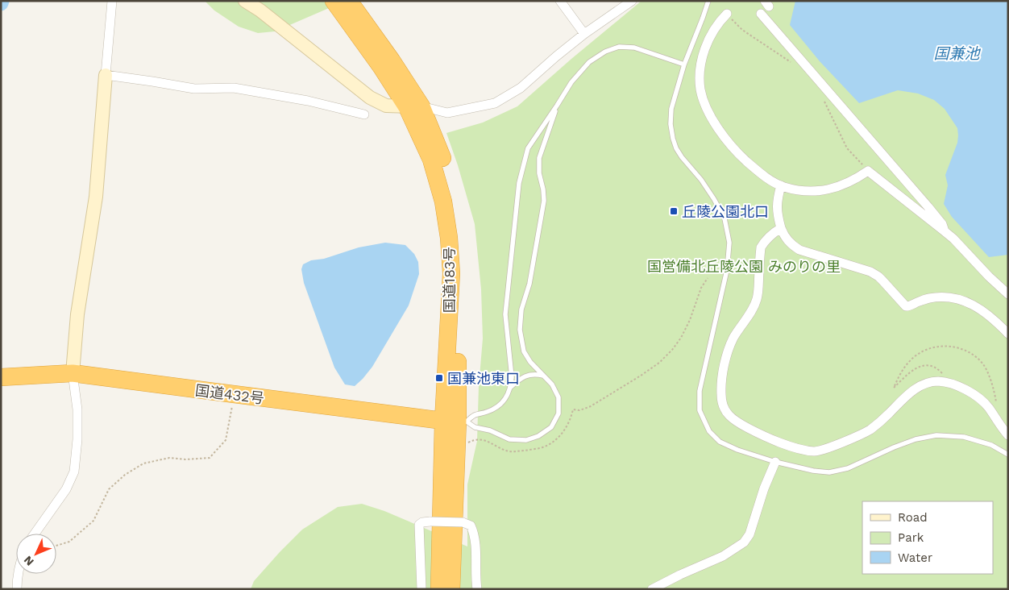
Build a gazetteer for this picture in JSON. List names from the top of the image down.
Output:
{
  "streets": {
    "highway": ["国道183号", "国道432号"]
  },
  "crossings": [
    ["国道183号", "国道432号"]
  ],
  "water": ["国兼池"],
  "parks": ["国営備北丘陵公園 みのりの里"],
  "places": {
    "transit": ["丘陵公園北口", "国兼池東口"]
  },
  "legend": ["Road", "Park", "Water"],
  "north": "bottom left"
}
